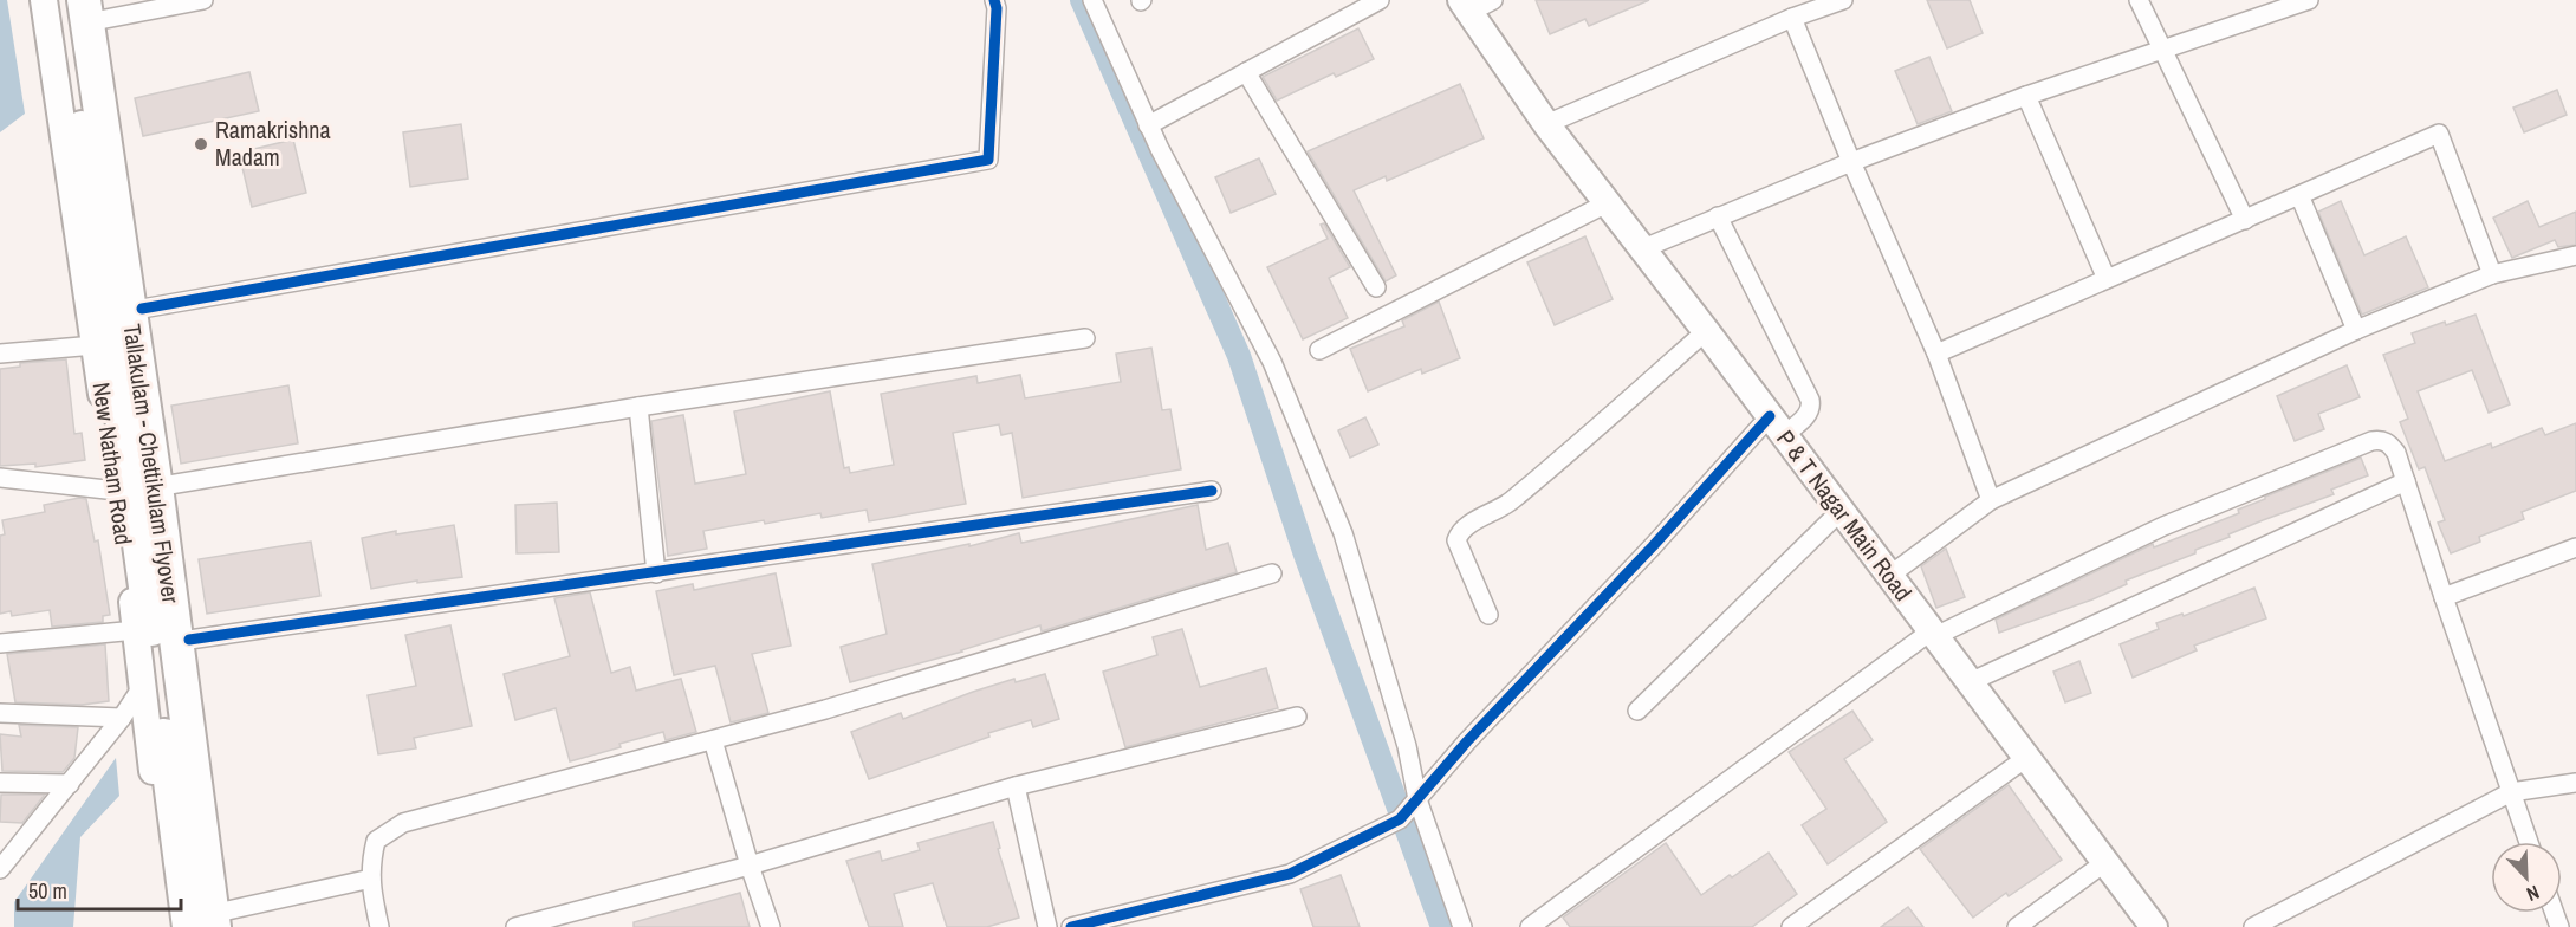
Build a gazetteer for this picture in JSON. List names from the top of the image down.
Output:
{
  "streets": {
    "highway": ["Tallakulam - Chettikulam Flyover"],
    "main road": ["New Natham Road", "P & T Nagar Main Road"]
  },
  "places": ["Ramakrishna Madam"],
  "scale_bar": "50 m",
  "north": "bottom right"
}
